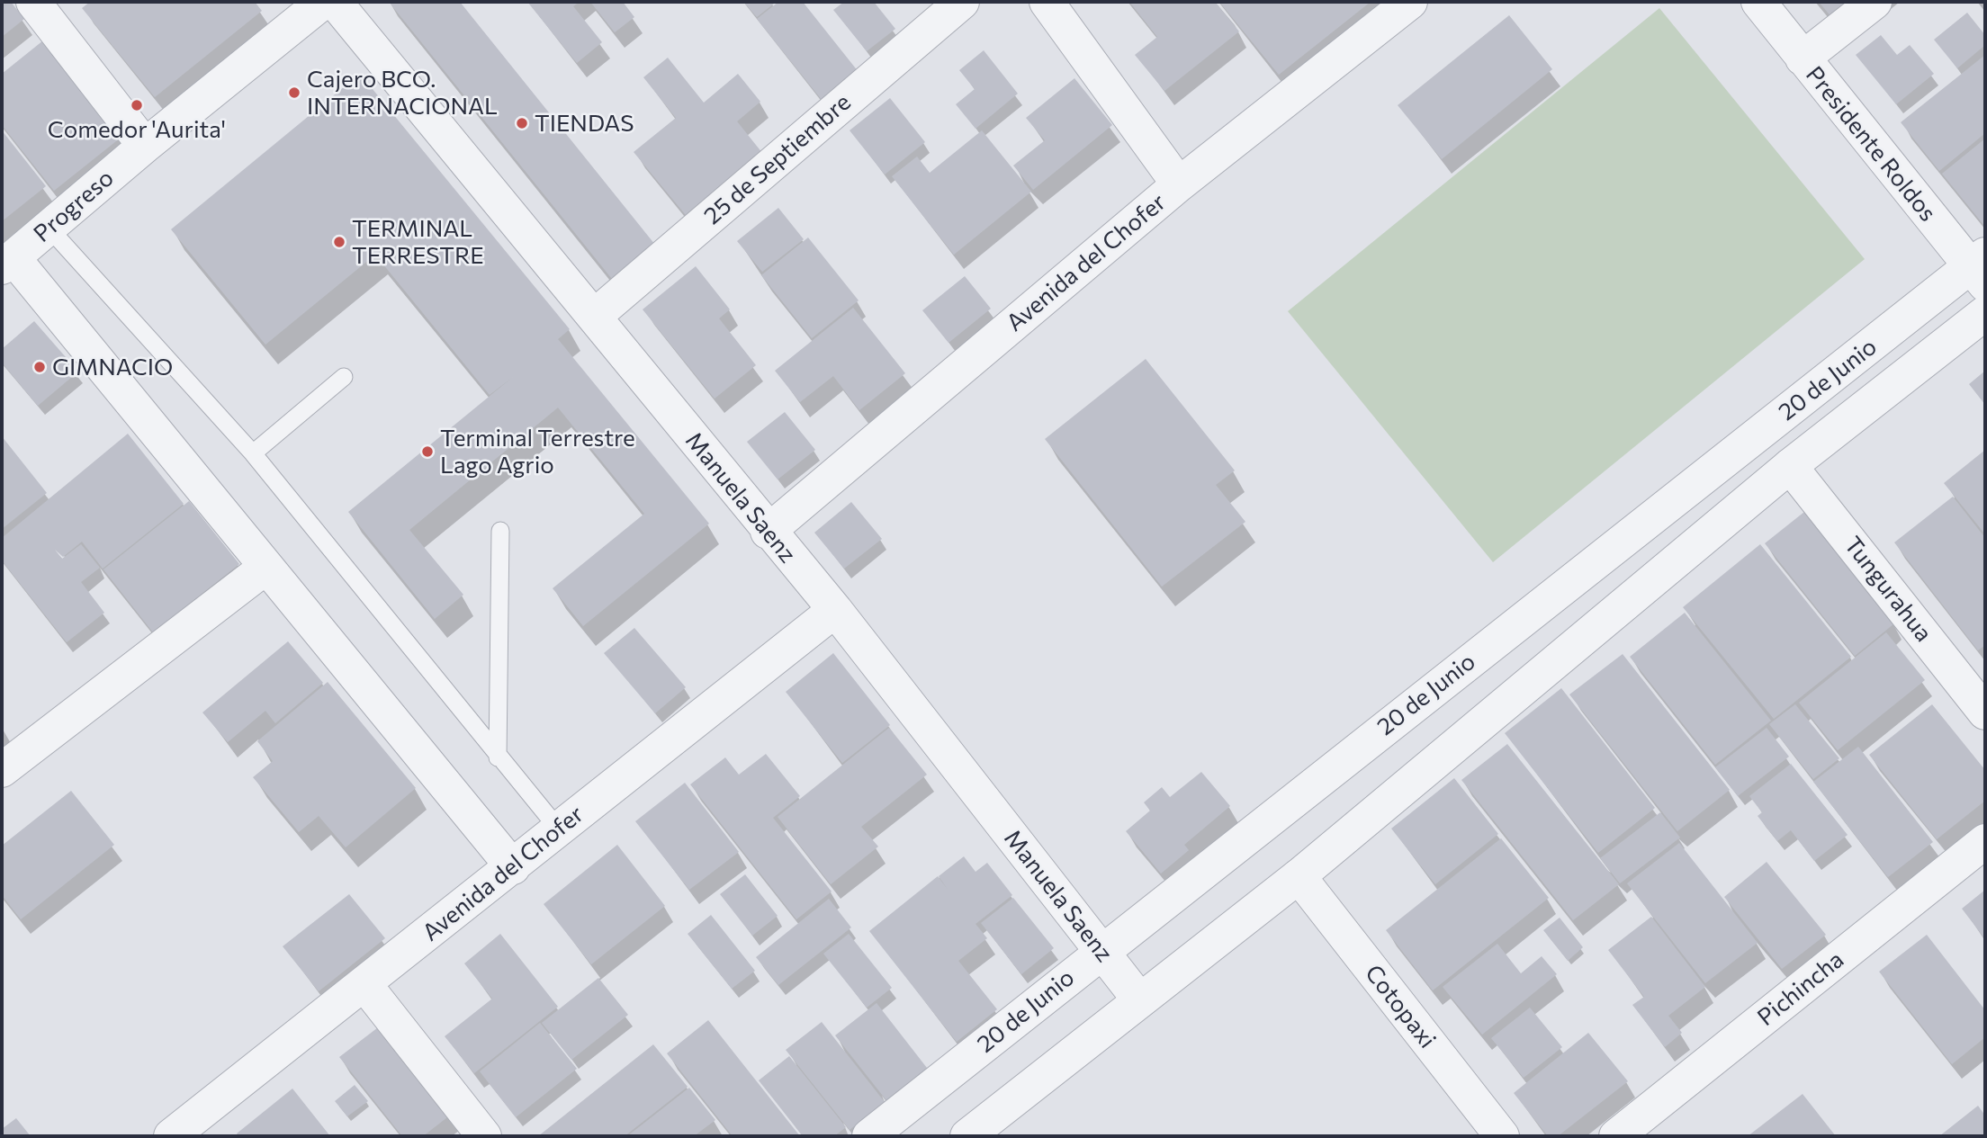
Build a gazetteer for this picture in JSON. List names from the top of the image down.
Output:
{
  "streets": {
    "street": [
      "Presidente Roldos",
      "25 de Septiembre",
      "Progreso",
      "Avenida del Chofer",
      "20 de Junio",
      "Manuela Saenz",
      "Tungurahua",
      "Pichincha",
      "Cotopaxi"
    ]
  },
  "crossings": [
    ["Presidente Roldos", "20 de Junio"],
    ["25 de Septiembre", "Manuela Saenz"],
    ["Avenida del Chofer", "Manuela Saenz"],
    ["20 de Junio", "Manuela Saenz"],
    ["20 de Junio", "Tungurahua"],
    ["20 de Junio", "Cotopaxi"]
  ],
  "places": [
    "Cajero BCO. INTERNACIONAL",
    "Comedor 'Aurita'",
    "TIENDAS",
    "TERMINAL TERRESTRE",
    "GIMNACIO",
    "Terminal Terrestre Lago Agrio"
  ]
}
